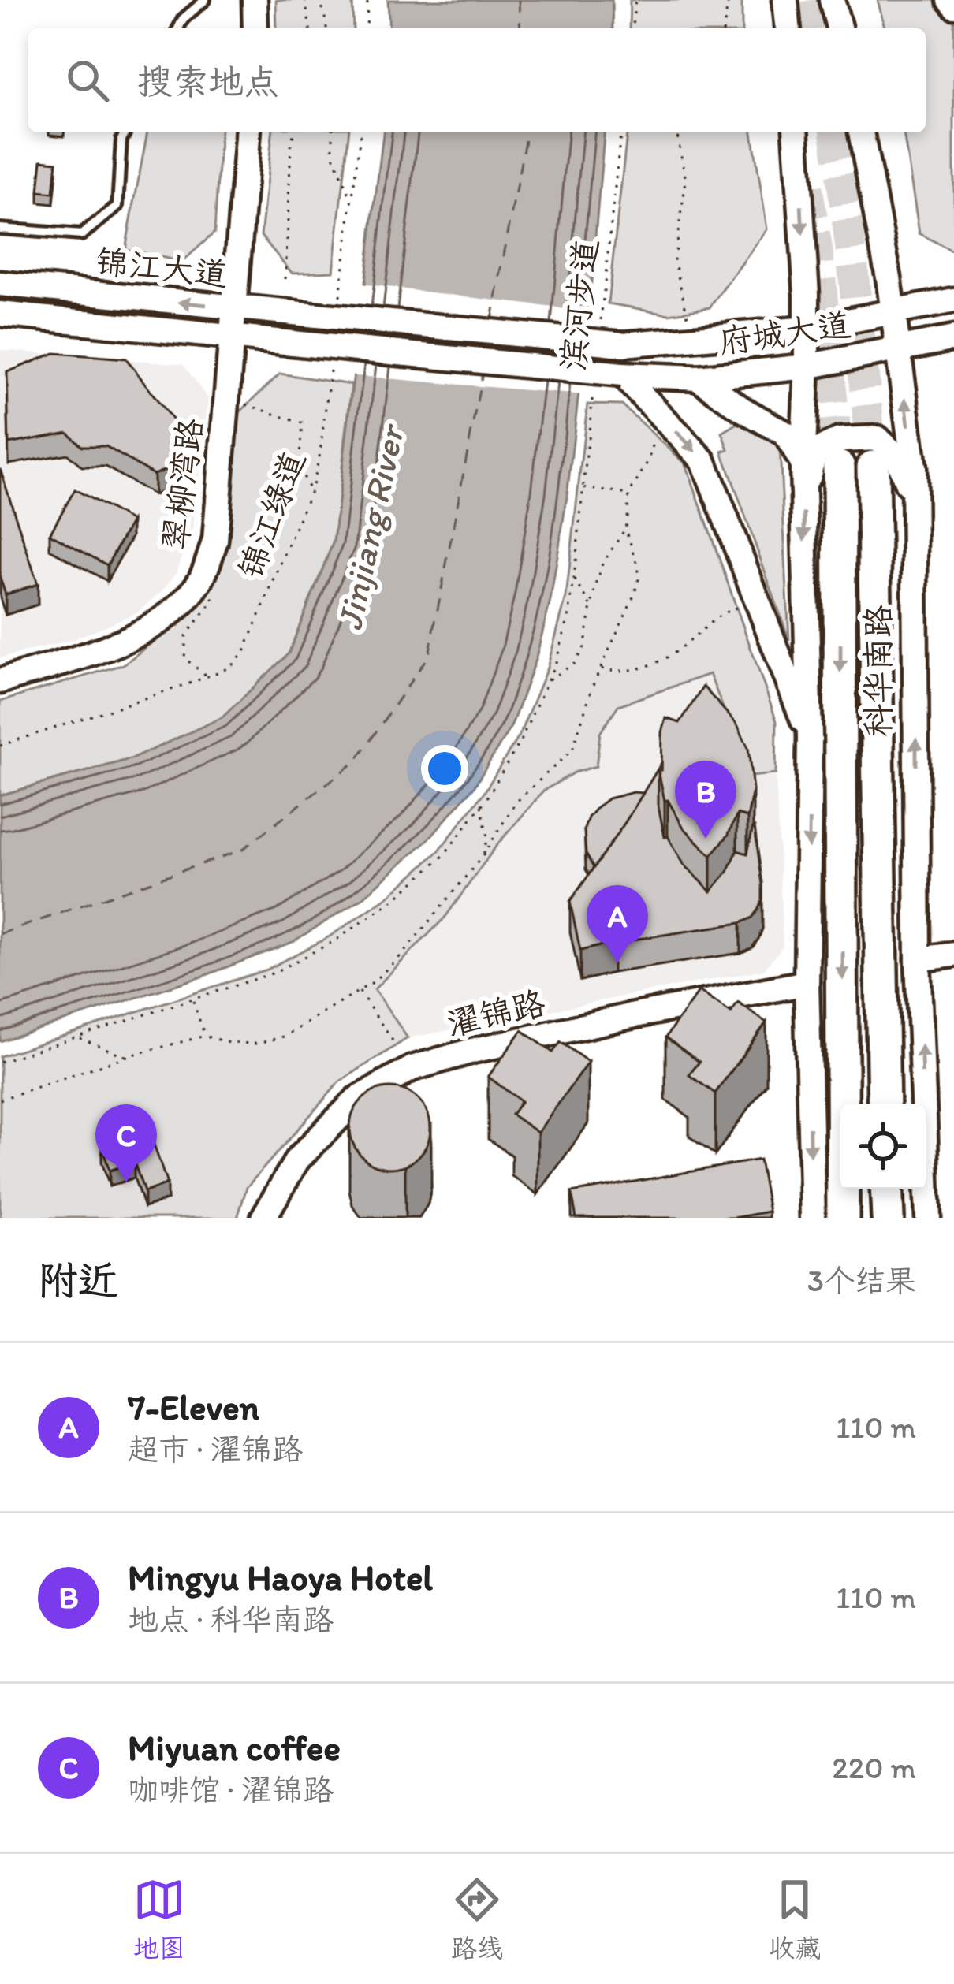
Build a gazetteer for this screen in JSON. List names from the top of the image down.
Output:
{
  "streets": {
    "highway": ["科华南路"],
    "main road": [
      "锦江大道",
      "府城大道",
      "翠柳湾路",
      "濯锦路"
    ],
    "path": ["滨河步道", "锦江绿道"]
  },
  "crossings": [
    ["锦江大道", "府城大道"],
    ["锦江大道", "翠柳湾路"],
    ["府城大道", "科华南路"],
    ["科华南路", "濯锦路"]
  ],
  "water": ["Jinjiang River"],
  "page": {
    "search": "搜索地点",
    "pins": ["B", "A", "C"],
    "heading": ["附近", "3个结果"],
    "list": [
      {
        "mark": "A",
        "name": "7-Eleven",
        "note": "超市 · 濯锦路",
        "value": "110 m"
      },
      {
        "mark": "B",
        "name": "Mingyu Haoya Hotel",
        "note": "地点 · 科华南路",
        "value": "110 m"
      },
      {
        "mark": "C",
        "name": "Miyuan coffee",
        "note": "咖啡馆 · 濯锦路",
        "value": "220 m"
      }
    ],
    "nav": ["地图", "路线", "收藏"]
  }
}
